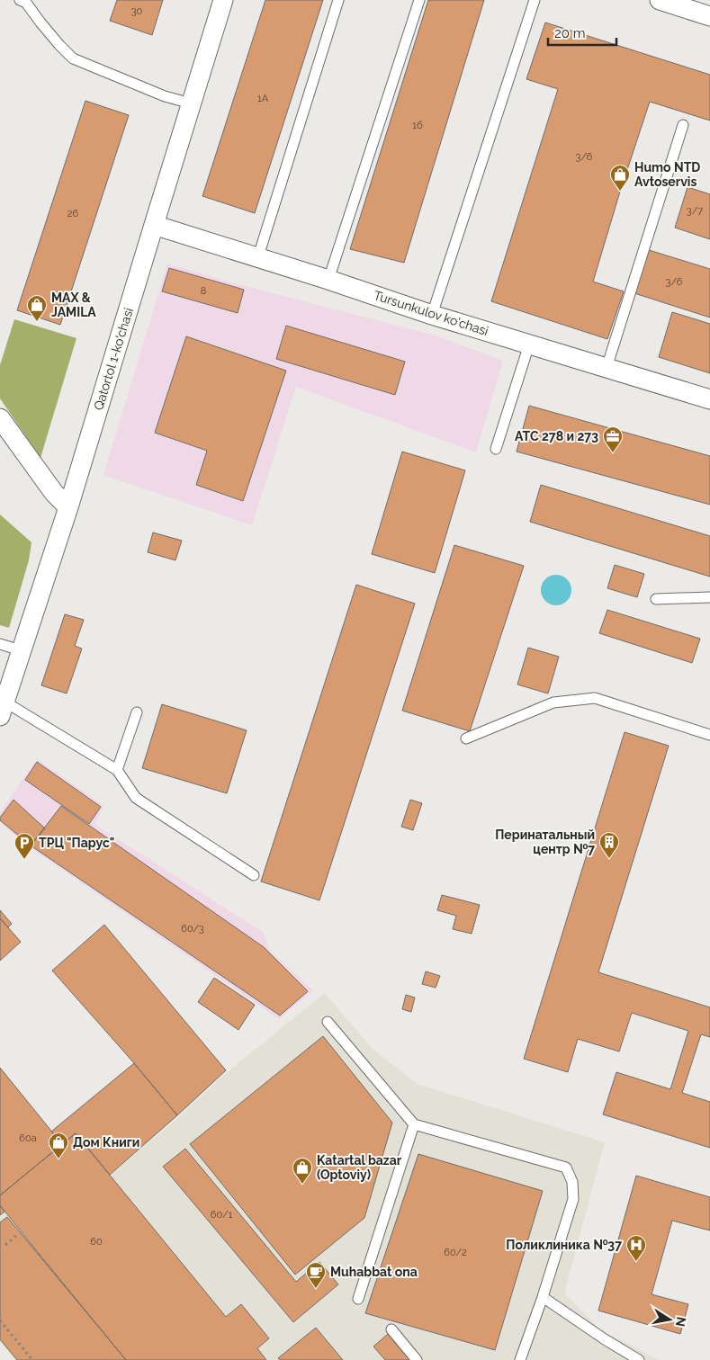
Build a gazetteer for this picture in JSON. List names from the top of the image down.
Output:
{
  "streets": {
    "street": ["Tursunkulov ko'chasi", "Qatortol 1-ko'chasi"]
  },
  "crossings": [
    ["Tursunkulov ko'chasi", "Qatortol 1-ko'chasi"]
  ],
  "places": {
    "shop": [
      "Humo NTD Avtoservis",
      "MAX & JAMILA",
      "Дом Книги",
      "Katartal bazar (Optoviy)"
    ],
    "office": ["АТС 278 и 273"],
    "building": ["Перинатальный центр №7"],
    "parking": ["ТРЦ \"Парус\""],
    "hospital": ["Поликлиника №37"],
    "cafe": ["Muhabbat ona"]
  },
  "house_numbers": [
    "30",
    "1А",
    "1б",
    "3/6",
    "3/7",
    "26",
    "3/6",
    "8",
    "60/3",
    "60a",
    "60/1",
    "60",
    "60/2"
  ],
  "scale_bar": "20 m",
  "north": "right"
}
